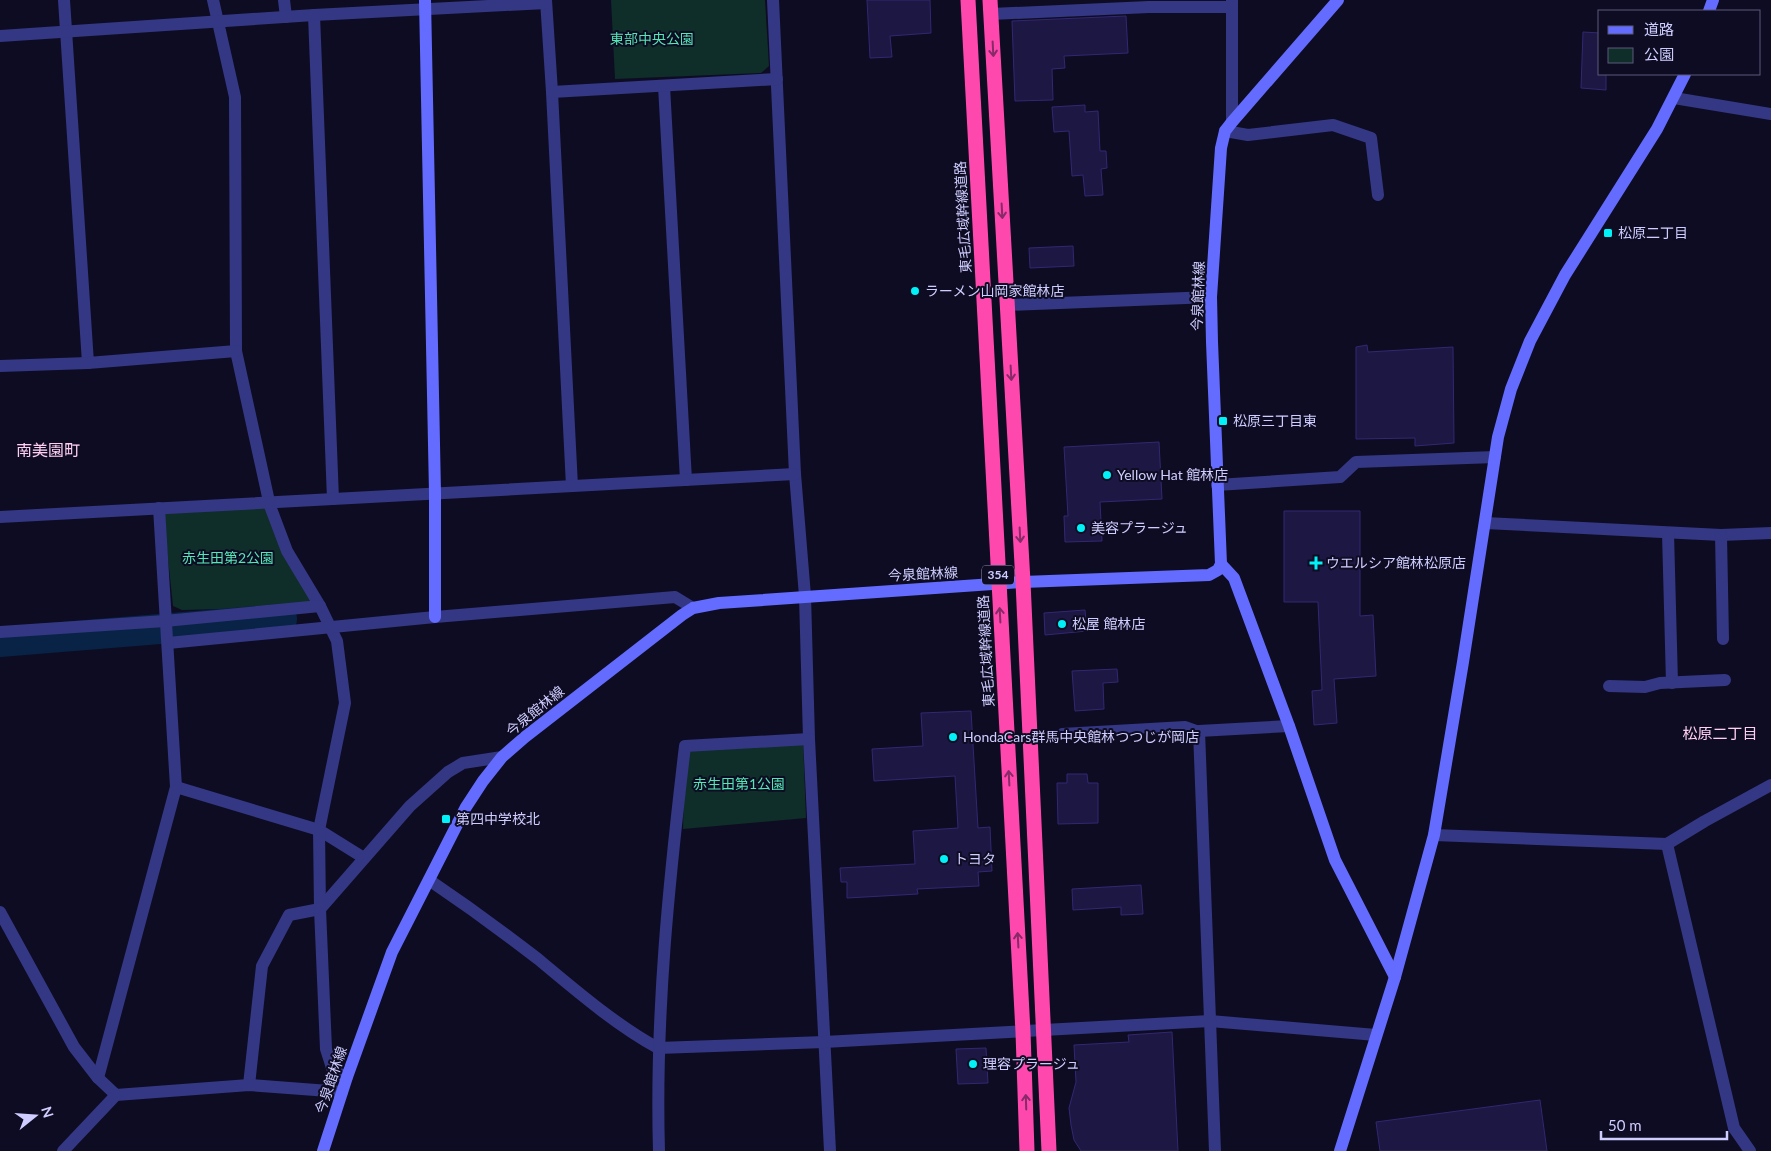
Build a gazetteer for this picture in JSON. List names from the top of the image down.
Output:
{
  "streets": {
    "highway": ["東毛広域幹線道路", "354"],
    "street": ["今泉館林線"]
  },
  "crossings": [
    ["東毛広域幹線道路", "今泉館林線"],
    ["今泉館林線", "354"]
  ],
  "districts": ["南美園町", "松原二丁目"],
  "parks": ["東部中央公園", "赤生田第2公園", "赤生田第1公園"],
  "places": {
    "transit": ["松原二丁目", "松原三丁目東", "第四中学校北"],
    "other": [
      "ラーメン山岡家館林店",
      "Yellow Hat 館林店",
      "美容プラージュ",
      "松屋 館林店",
      "HondaCars群馬中央館林つつじが岡店",
      "トヨタ",
      "理容プラージュ"
    ],
    "health": ["ウエルシア館林松原店"]
  },
  "legend": ["道路", "公園"],
  "scale_bar": "50 m",
  "north": "right"
}
